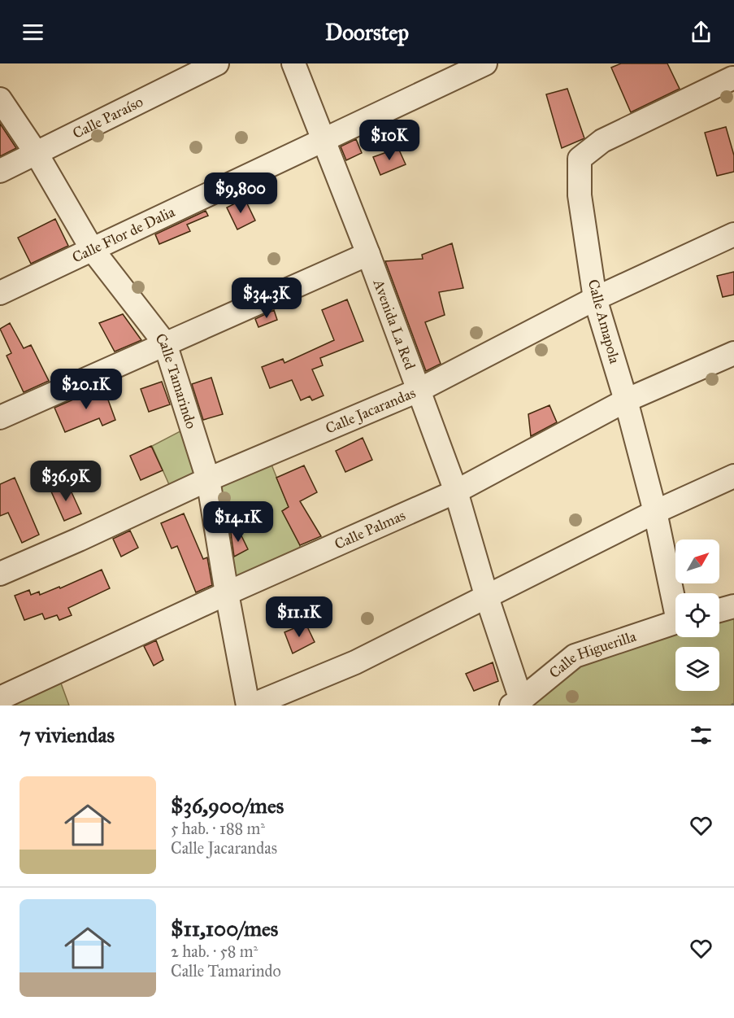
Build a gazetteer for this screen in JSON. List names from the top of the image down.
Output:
{
  "streets": {
    "street": [
      "Calle Paraíso",
      "Calle Flor de Dalia",
      "Calle Amapola",
      "Avenida La Red",
      "Calle Tamarindo",
      "Calle Jacarandas",
      "Calle Palmas",
      "Calle Higuerilla"
    ]
  },
  "crossings": [
    ["Calle Paraíso", "Calle Tamarindo"],
    ["Calle Flor de Dalia", "Avenida La Red"],
    ["Calle Flor de Dalia", "Calle Tamarindo"],
    ["Calle Amapola", "Calle Jacarandas"],
    ["Calle Amapola", "Calle Palmas"],
    ["Avenida La Red", "Calle Jacarandas"],
    ["Avenida La Red", "Calle Palmas"],
    ["Avenida La Red", "Calle Higuerilla"],
    ["Calle Tamarindo", "Calle Jacarandas"],
    ["Calle Tamarindo", "Calle Palmas"]
  ],
  "north": "top right",
  "page": {
    "header": "Doorstep",
    "price": [
      "$10K",
      "$9,800",
      "$34.3K",
      "$20.1K",
      "$36.9K",
      "$14.1K",
      "$11.1K"
    ],
    "heading": "7 viviendas",
    "list": [
      {
        "name": "$36,900/mes",
        "note": "5 hab. · 188 m² · Calle Jacarandas"
      },
      {
        "name": "$11,100/mes",
        "note": "2 hab. · 58 m² · Calle Tamarindo"
      }
    ]
  }
}
